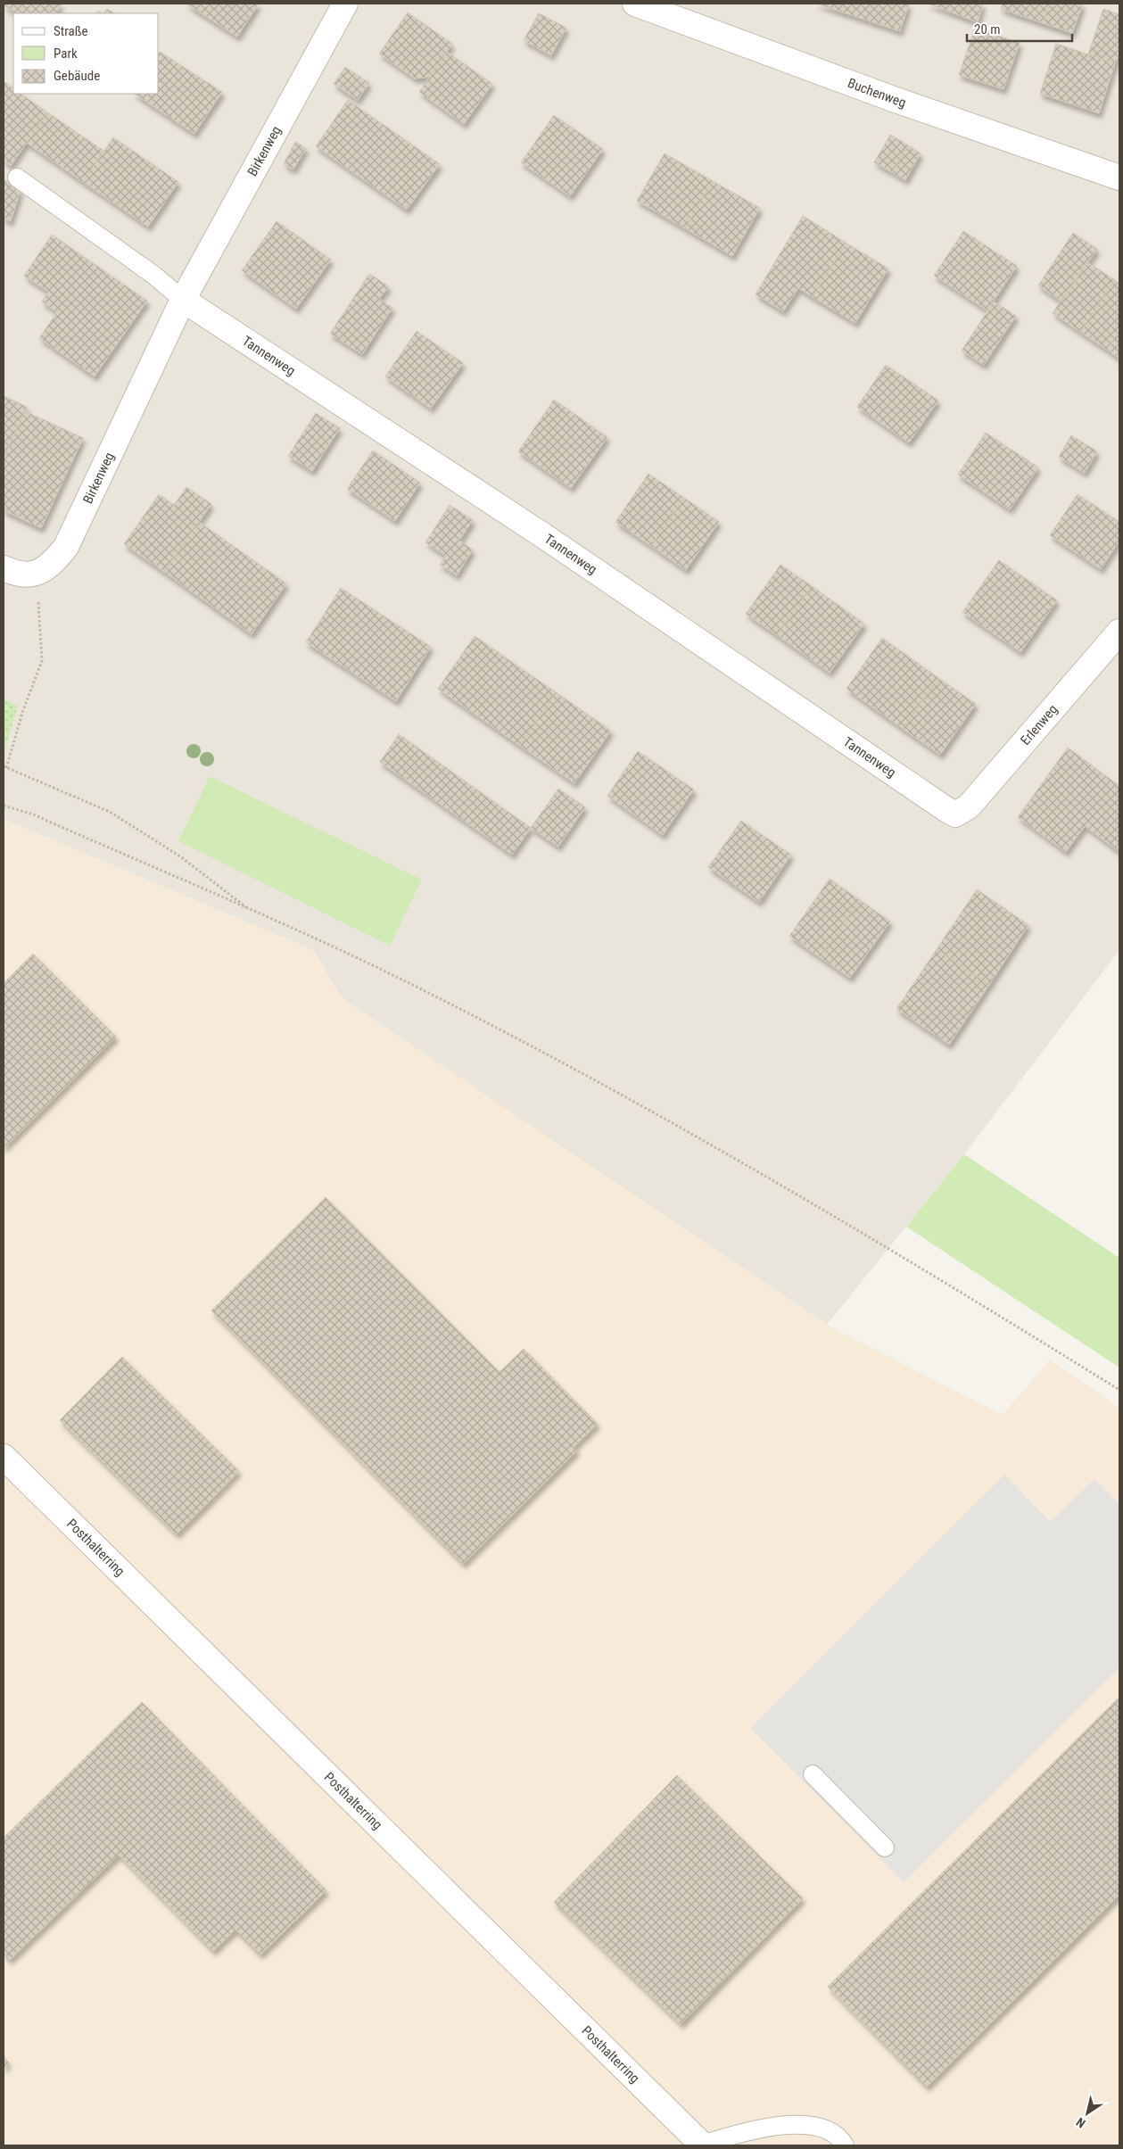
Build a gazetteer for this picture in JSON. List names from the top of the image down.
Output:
{
  "streets": {
    "street": [
      "Buchenweg",
      "Birkenweg",
      "Tannenweg",
      "Erlenweg",
      "Posthalterring"
    ]
  },
  "crossings": [
    ["Birkenweg", "Tannenweg"],
    ["Tannenweg", "Erlenweg"]
  ],
  "legend": ["Straße", "Park", "Gebäude"],
  "scale_bar": "20 m",
  "north": "bottom left"
}
